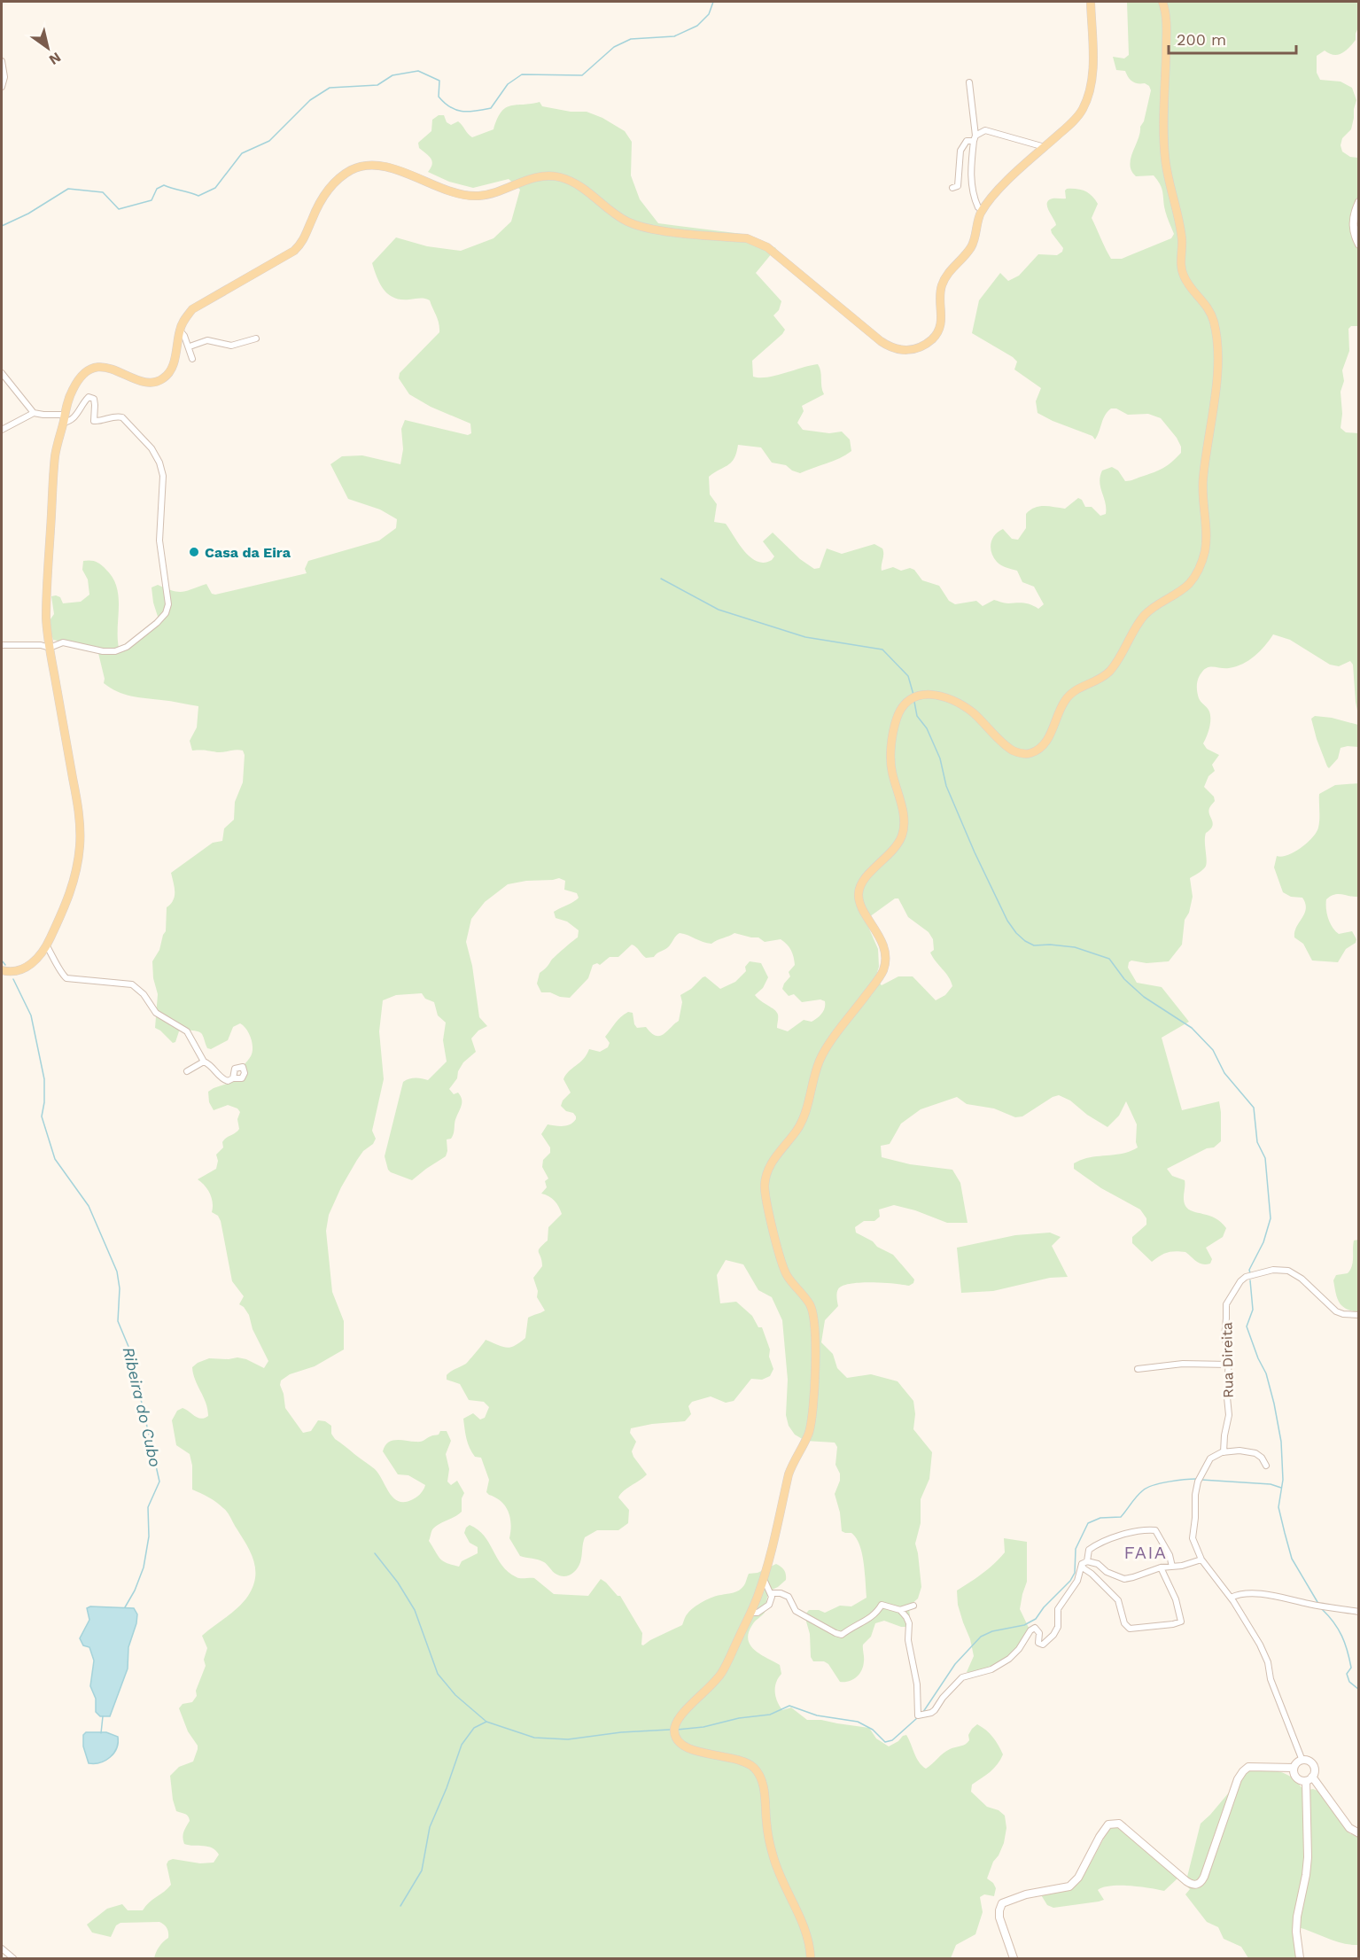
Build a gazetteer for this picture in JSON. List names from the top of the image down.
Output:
{
  "streets": {
    "street": ["Rua Direita"]
  },
  "districts": ["FAIA"],
  "water": ["Ribeira do Cubo"],
  "places": ["Casa da Eira"],
  "scale_bar": "200 m",
  "north": "bottom right"
}
